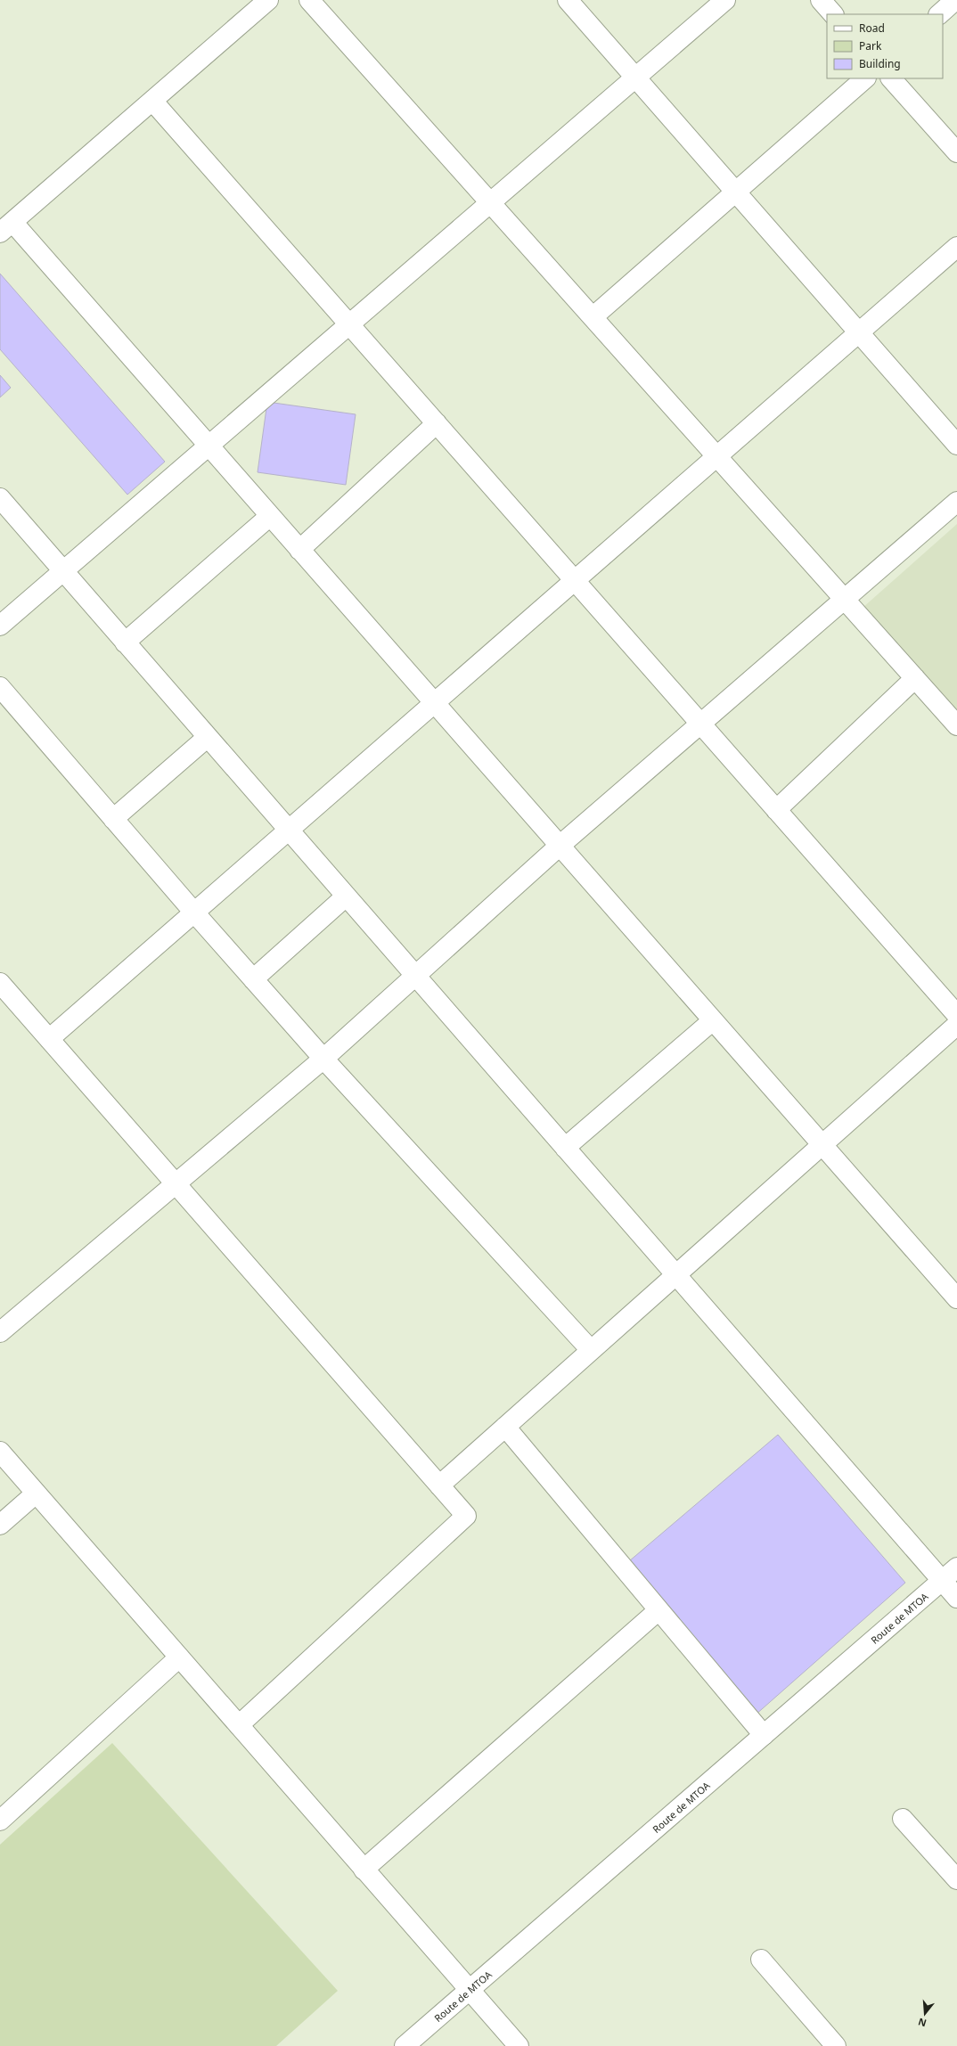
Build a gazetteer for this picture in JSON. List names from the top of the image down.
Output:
{
  "streets": {
    "street": ["Route de MTOA"]
  },
  "legend": ["Road", "Park", "Building"],
  "north": "bottom"
}
